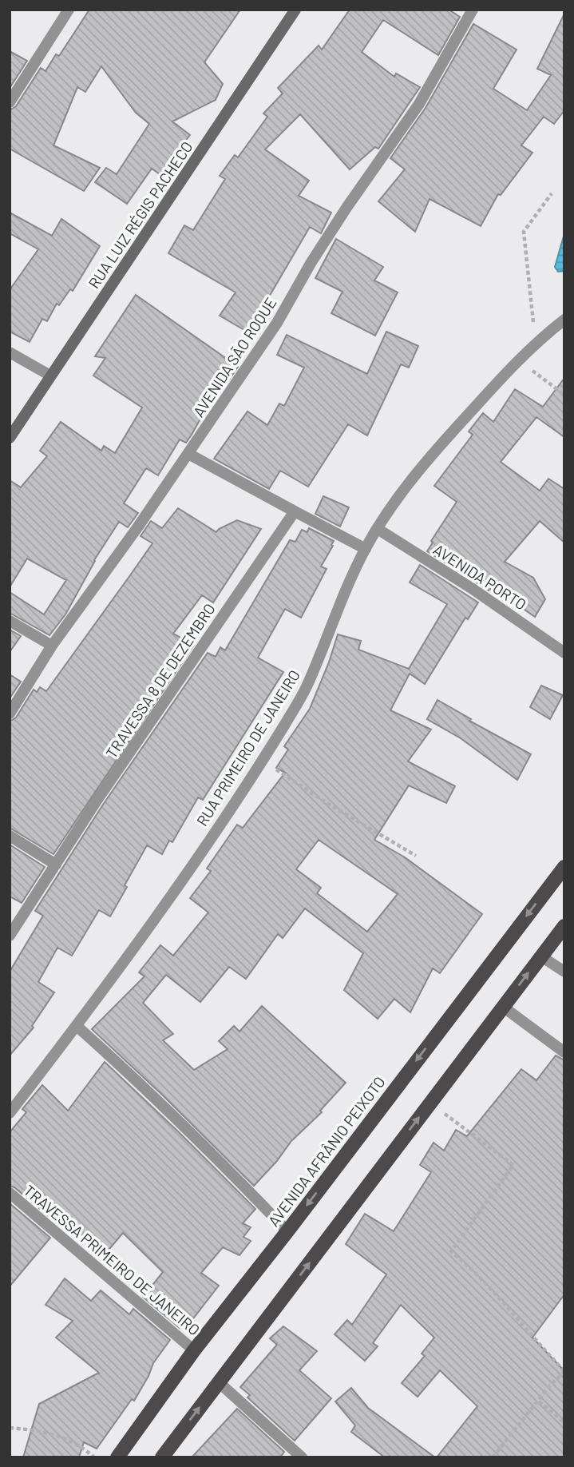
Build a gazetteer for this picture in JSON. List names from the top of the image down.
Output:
{
  "streets": {
    "main road": ["RUA LUIZ RÉGIS PACHECO", "AVENIDA AFRÂNIO PEIXOTO"],
    "street": [
      "AVENIDA SÃO ROQUE",
      "AVENIDA PORTO",
      "TRAVESSA 8 DE DEZEMBRO",
      "RUA PRIMEIRO DE JANEIRO",
      "TRAVESSA PRIMEIRO DE JANEIRO"
    ]
  },
  "crossings": [
    ["AVENIDA PORTO", "RUA PRIMEIRO DE JANEIRO"],
    ["AVENIDA AFRÂNIO PEIXOTO", "TRAVESSA PRIMEIRO DE JANEIRO"]
  ]
}
